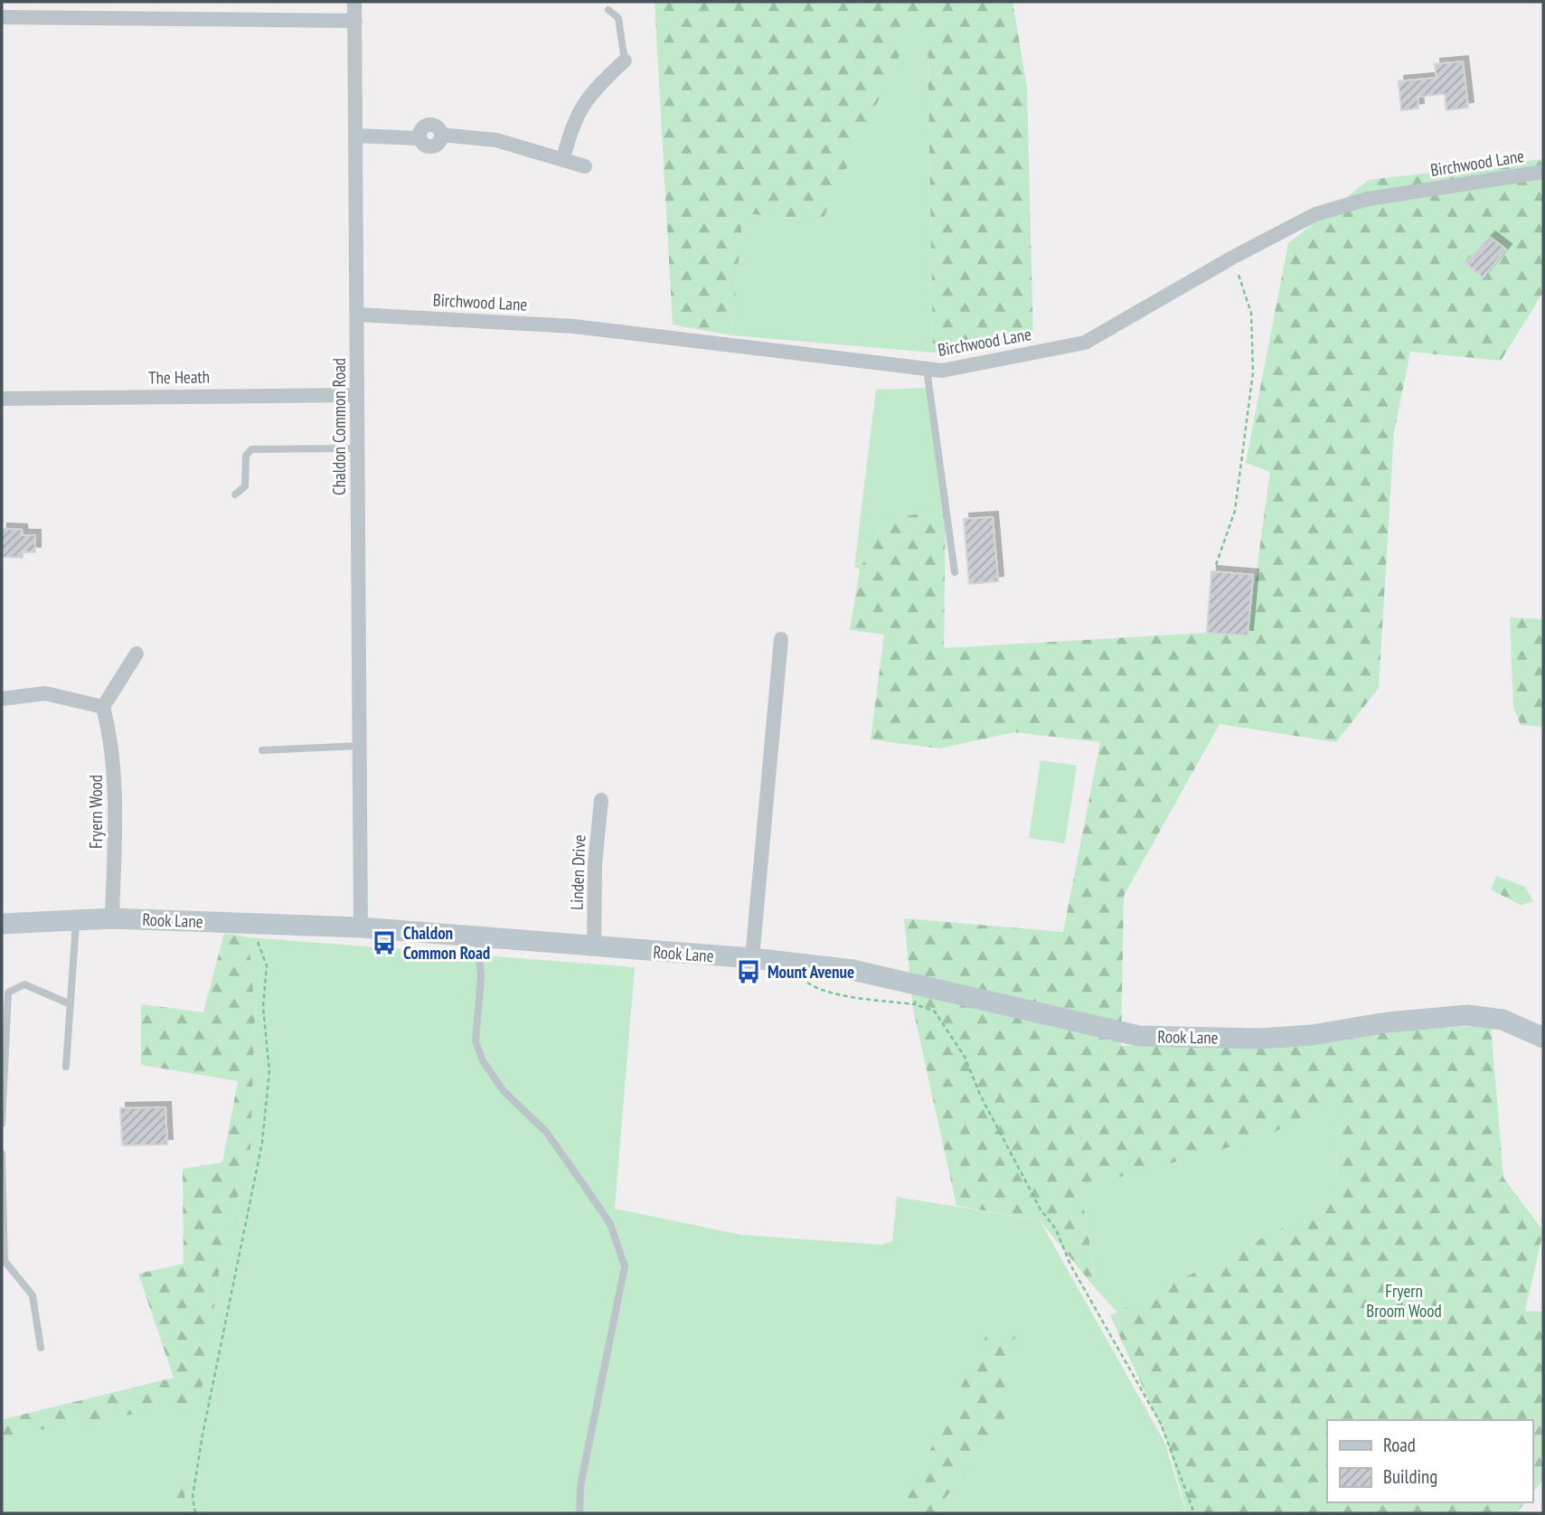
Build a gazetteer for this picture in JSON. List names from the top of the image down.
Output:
{
  "streets": {
    "main road": ["Rook Lane"],
    "street": [
      "Birchwood Lane",
      "The Heath",
      "Chaldon Common Road",
      "Fryern Wood",
      "Linden Drive"
    ]
  },
  "crossings": [
    ["Birchwood Lane", "Chaldon Common Road"],
    ["The Heath", "Chaldon Common Road"],
    ["Chaldon Common Road", "Rook Lane"],
    ["Fryern Wood", "Rook Lane"],
    ["Linden Drive", "Rook Lane"]
  ],
  "parks": ["Fryern Broom Wood"],
  "places": {
    "bus stop": ["Chaldon Common Road", "Mount Avenue"]
  },
  "legend": ["Road", "Building"]
}
